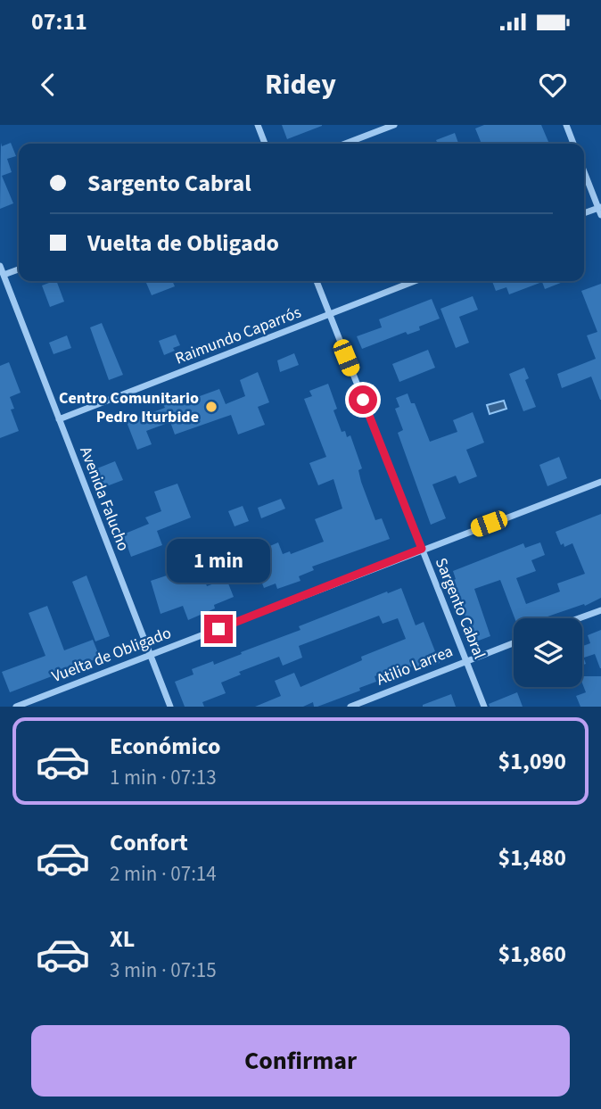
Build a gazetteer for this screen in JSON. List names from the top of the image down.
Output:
{
  "streets": {
    "street": [
      "Raimundo Caparrós",
      "Avenida Falucho",
      "Sargento Cabral",
      "Vuelta de Obligado",
      "Atilio Larrea"
    ]
  },
  "crossings": [
    ["Raimundo Caparrós", "Avenida Falucho"],
    ["Raimundo Caparrós", "Sargento Cabral"],
    ["Avenida Falucho", "Vuelta de Obligado"],
    ["Sargento Cabral", "Vuelta de Obligado"],
    ["Sargento Cabral", "Atilio Larrea"]
  ],
  "places": ["Centro Comunitario Pedro Iturbide"],
  "page": {
    "status": "07:11",
    "header": "Ridey",
    "banner": ["Sargento Cabral", "Vuelta de Obligado"],
    "bubble": "1 min",
    "list": [
      {
        "name": "Económico",
        "note": "1 min · 07:13",
        "value": "$1,090"
      },
      {
        "name": "Confort",
        "note": "2 min · 07:14",
        "value": "$1,480"
      },
      {
        "name": "XL",
        "note": "3 min · 07:15",
        "value": "$1,860"
      }
    ],
    "buttons": "Confirmar"
  }
}
